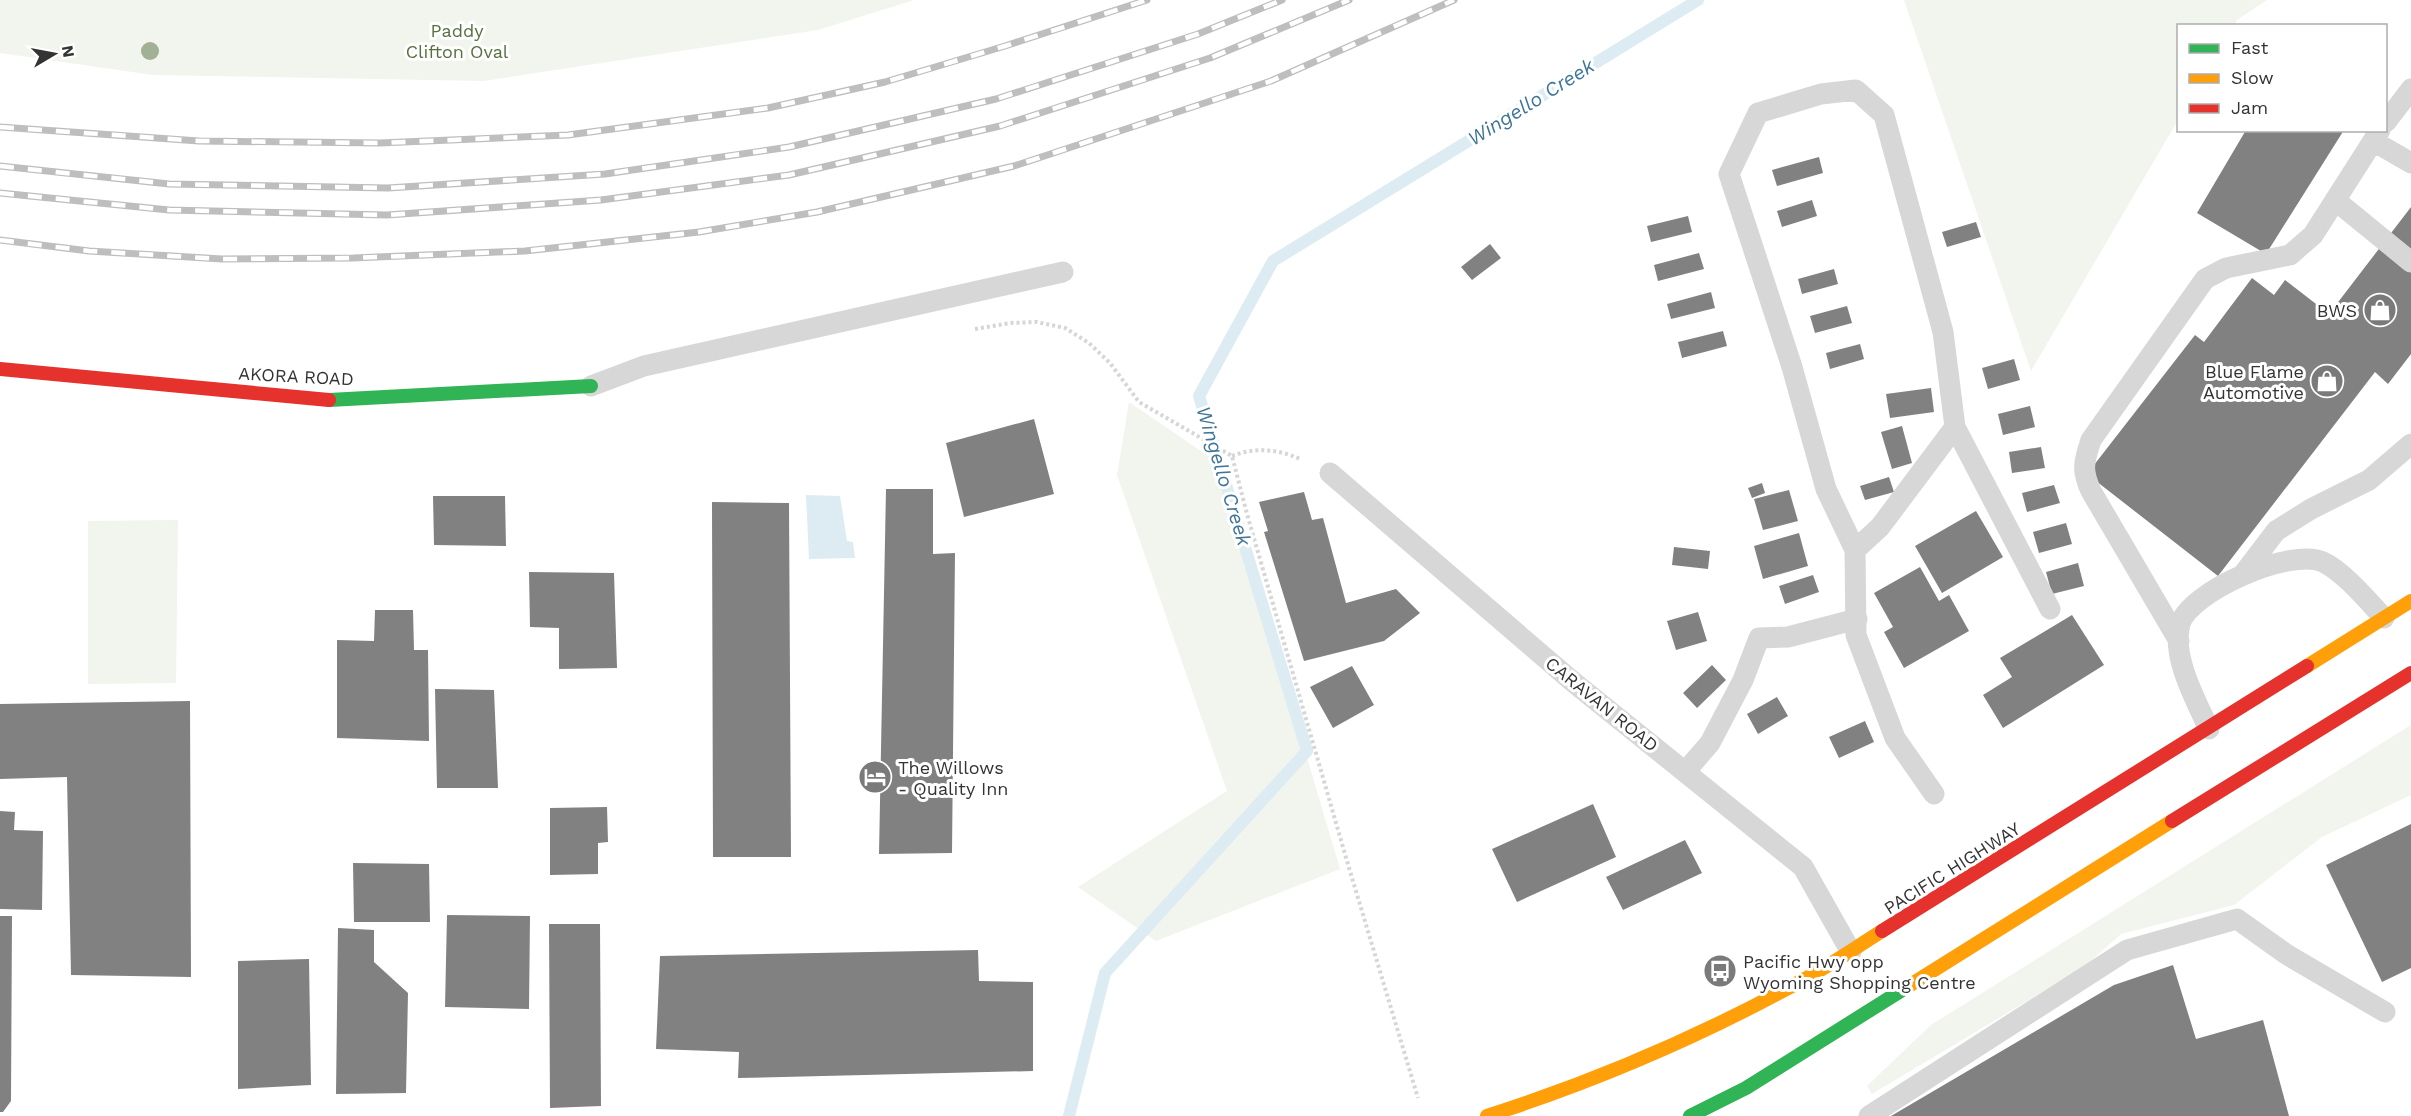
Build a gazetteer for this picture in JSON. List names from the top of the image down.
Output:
{
  "streets": {
    "main road": ["AKORA ROAD", "PACIFIC HIGHWAY"],
    "lane": ["CARAVAN ROAD"]
  },
  "crossings": [
    ["CARAVAN ROAD", "PACIFIC HIGHWAY"]
  ],
  "water": ["Wingello Creek"],
  "parks": ["Paddy Clifton Oval"],
  "places": {
    "shop": ["BWS", "Blue Flame Automotive"],
    "hotel": ["The Willows - Quality Inn"],
    "bus stop": ["Pacific Hwy opp Wyoming Shopping Centre"]
  },
  "legend": ["Fast", "Slow", "Jam"],
  "north": "right"
}
